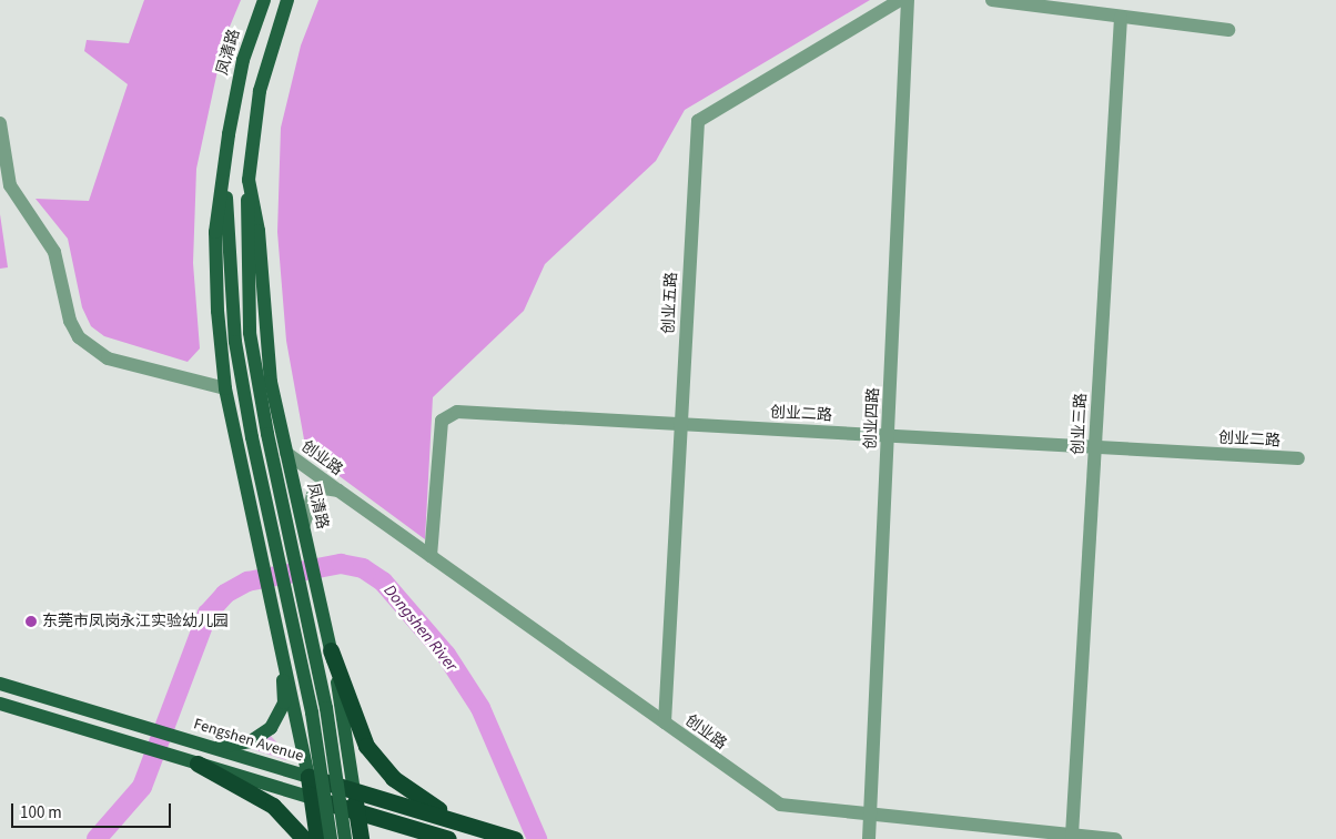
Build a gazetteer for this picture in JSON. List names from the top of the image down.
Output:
{
  "streets": {
    "highway": ["凤清路", "Fengshen Avenue"],
    "street": [
      "创业五路",
      "创业二路",
      "创业四路",
      "创业三路",
      "创业路"
    ]
  },
  "crossings": [
    ["凤清路", "创业路"],
    ["凤清路", "Fengshen Avenue"],
    ["创业五路", "创业二路"],
    ["创业五路", "创业路"],
    ["创业二路", "创业四路"],
    ["创业二路", "创业三路"],
    ["创业二路", "创业路"],
    ["创业四路", "创业路"],
    ["创业三路", "创业路"]
  ],
  "water": ["Dongshen River"],
  "places": ["东莞市凤岗永江实验幼儿园"],
  "scale_bar": "100 m"
}
